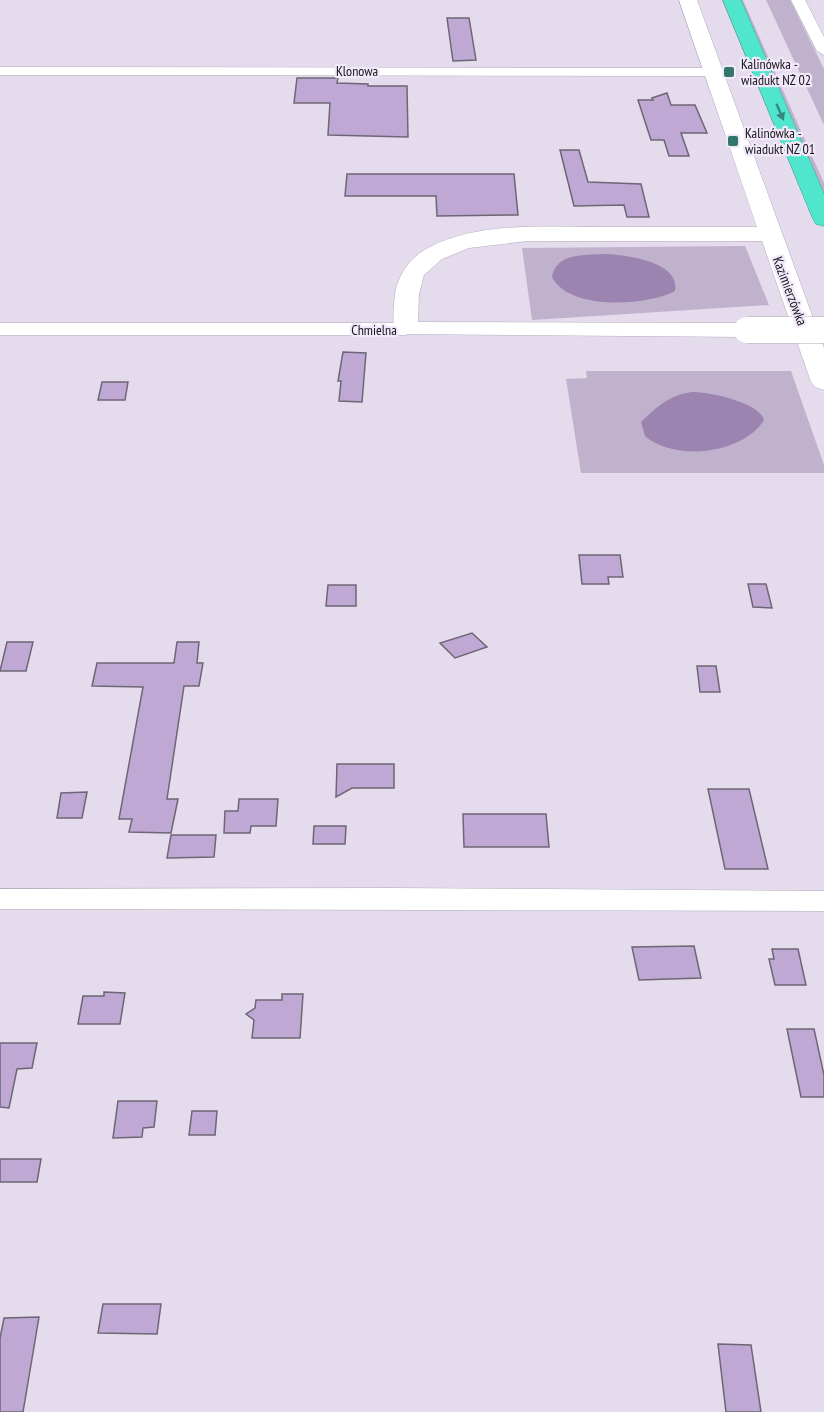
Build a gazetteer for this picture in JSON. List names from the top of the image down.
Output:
{
  "streets": {
    "street": ["Klonowa", "Kazimierzówka", "Chmielna"]
  },
  "crossings": [
    ["Klonowa", "Kazimierzówka"]
  ],
  "places": {
    "transit": ["Kalinówka - wiadukt NŻ 02", "Kalinówka - wiadukt NŻ 01"]
  }
}
